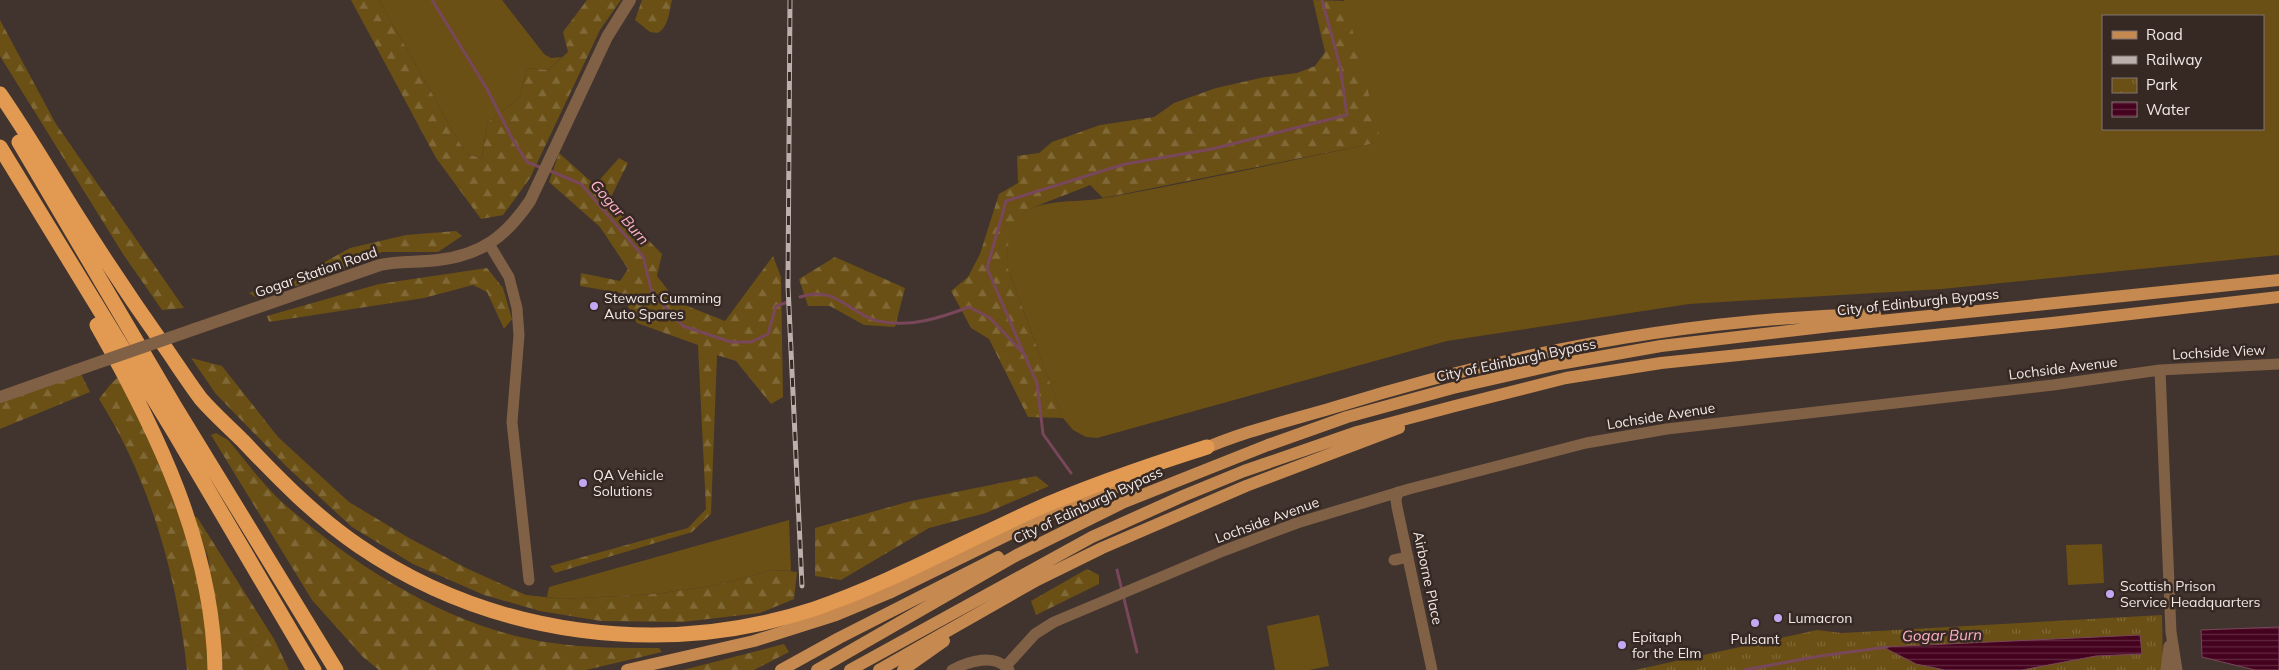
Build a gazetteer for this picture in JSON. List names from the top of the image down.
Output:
{
  "streets": {
    "main road": ["City of Edinburgh Bypass"],
    "street": [
      "Gogar Station Road",
      "Lochside View",
      "Lochside Avenue",
      "Airborne Place"
    ]
  },
  "crossings": [
    ["Lochside View", "Lochside Avenue"],
    ["Lochside Avenue", "Airborne Place"]
  ],
  "water": ["Gogar Burn"],
  "places": [
    "Stewart Cumming Auto Spares",
    "QA Vehicle Solutions",
    "Scottish Prison Service Headquarters",
    "Lumacron",
    "Pulsant",
    "Epitaph for the Elm"
  ],
  "legend": [
    "Road",
    "Railway",
    "Park",
    "Water"
  ]
}
